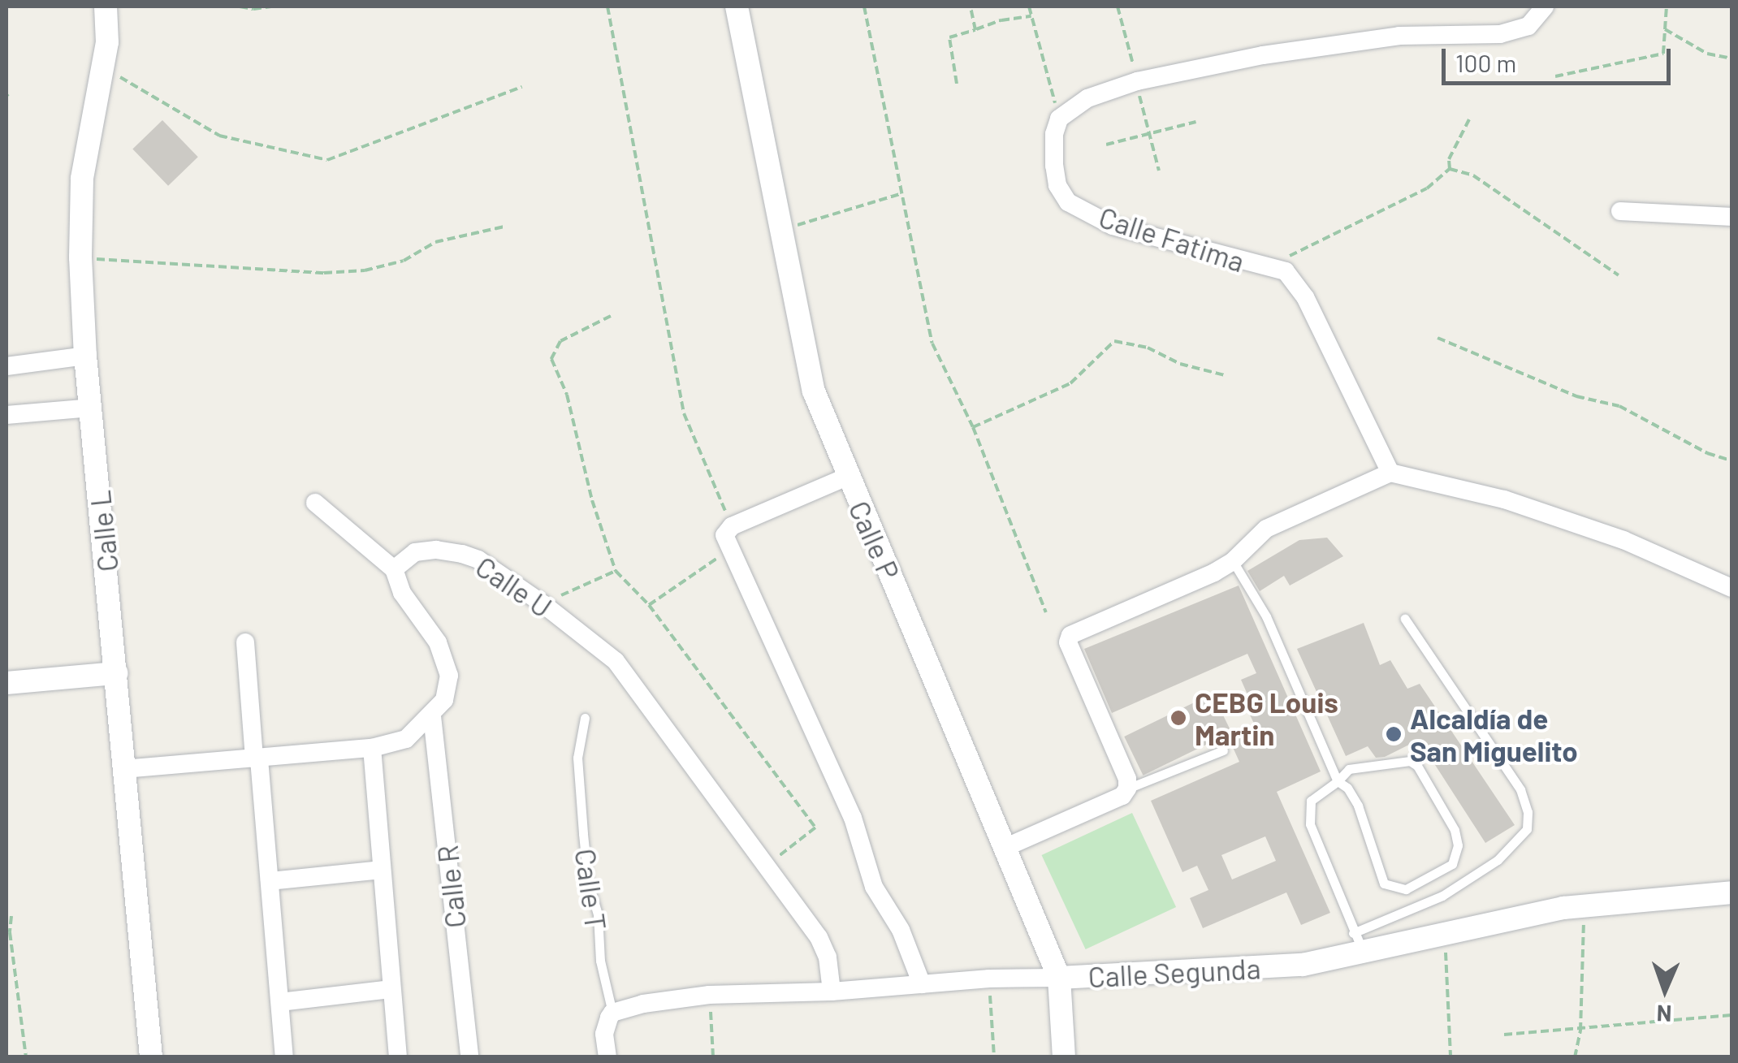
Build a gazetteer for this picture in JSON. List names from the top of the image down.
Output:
{
  "streets": {
    "street": [
      "Calle Fatima",
      "Calle L",
      "Calle P",
      "Calle U",
      "Calle R",
      "Calle T",
      "Calle Segunda"
    ]
  },
  "crossings": [
    ["Calle P", "Calle Segunda"],
    ["Calle U", "Calle Segunda"],
    ["Calle T", "Calle Segunda"]
  ],
  "places": ["CEBG Louis Martin", "Alcaldía de San Miguelito"],
  "scale_bar": "100 m",
  "north": "bottom"
}
